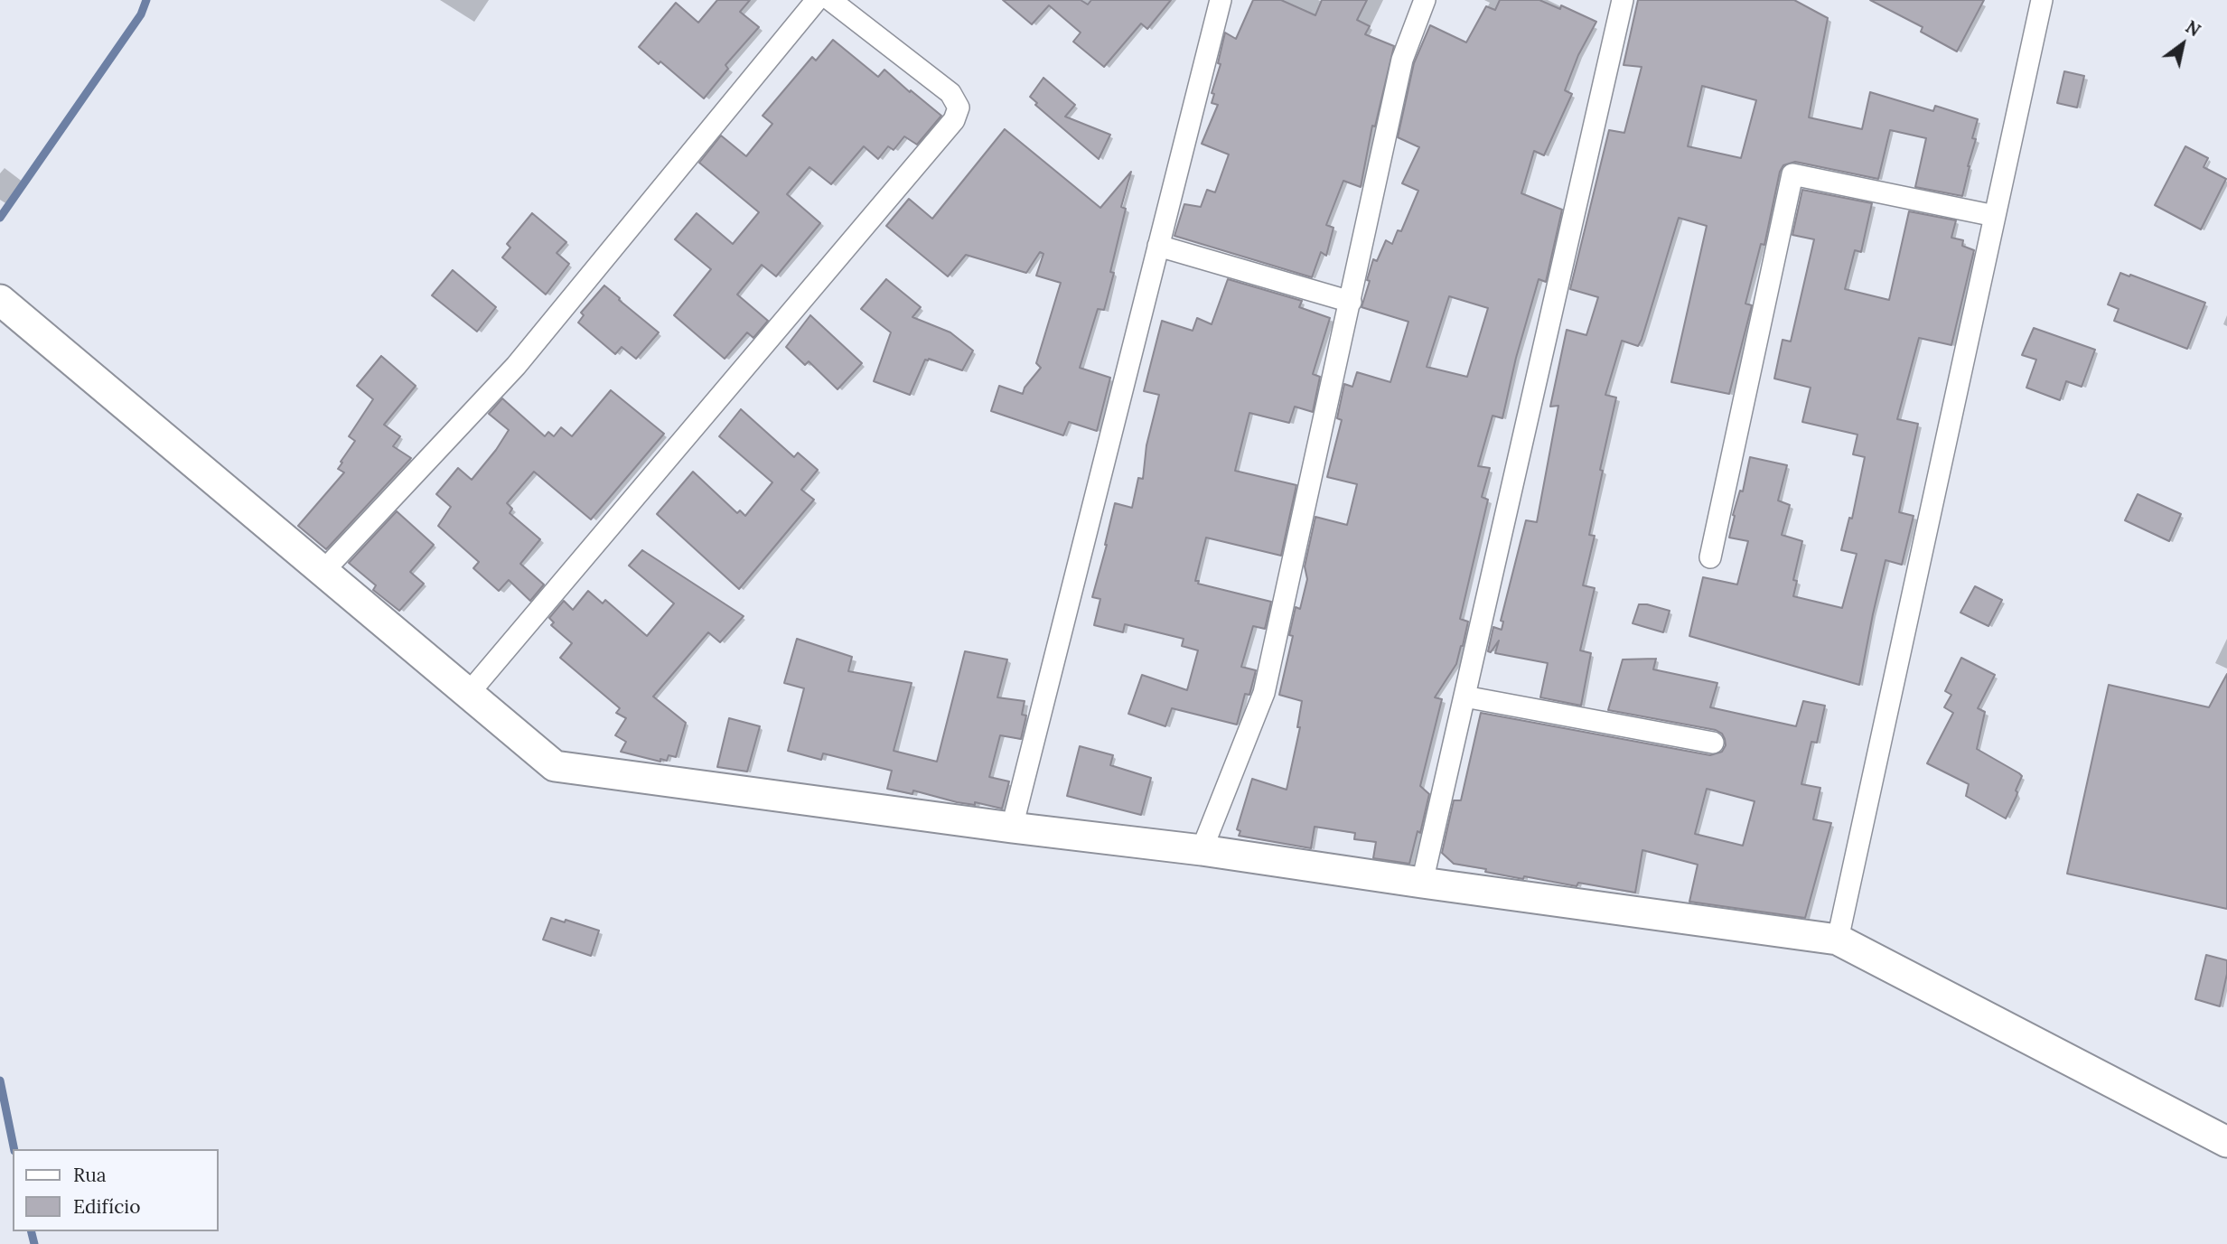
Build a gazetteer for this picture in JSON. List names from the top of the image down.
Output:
{
  "legend": ["Rua", "Edifício"],
  "north": "top right"
}
